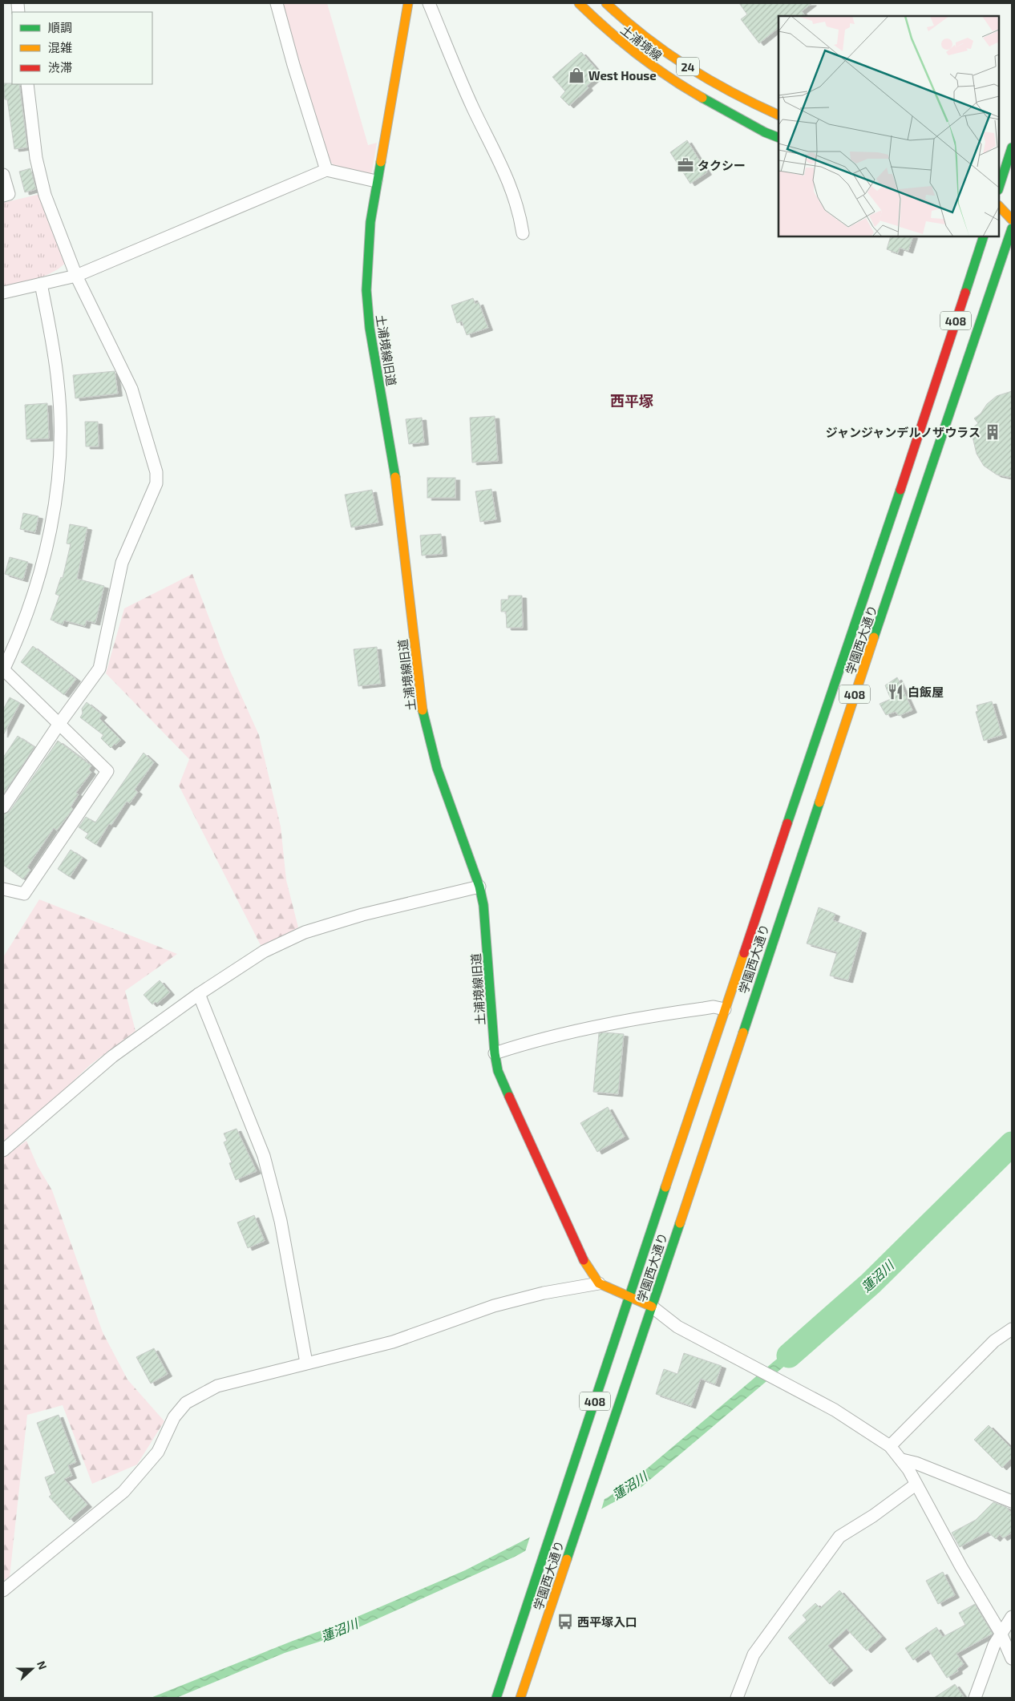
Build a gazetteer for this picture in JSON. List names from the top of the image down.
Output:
{
  "streets": {
    "main road": [
      "土浦境線",
      "24",
      "408",
      "土浦境線旧道",
      "学園西大通り"
    ]
  },
  "districts": ["西平塚"],
  "water": ["蓮沼川"],
  "places": {
    "shop": ["West House"],
    "office": ["タクシー"],
    "building": ["ジャンジャンデルノザウラス"],
    "restaurant": ["白飯屋"],
    "bus stop": ["西平塚入口"]
  },
  "legend": ["順調", "混雑", "渋滞"],
  "north": "right"
}
